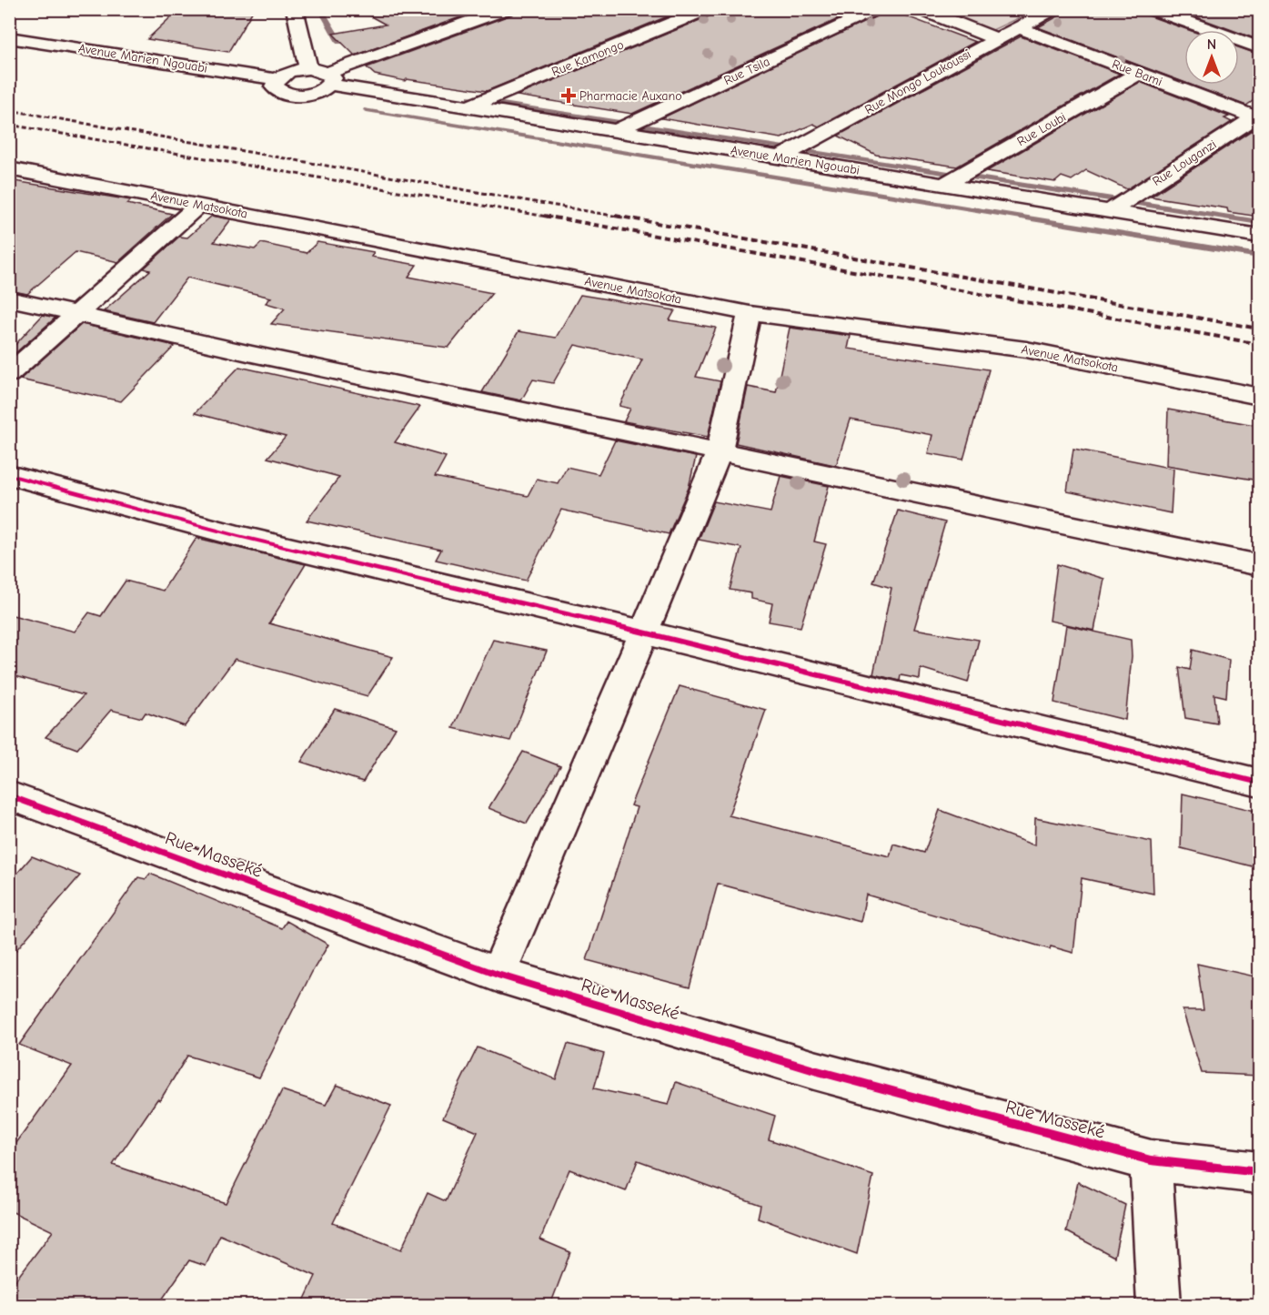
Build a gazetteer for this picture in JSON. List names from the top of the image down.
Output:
{
  "streets": {
    "street": [
      "Avenue Marien Ngouabi",
      "Rue Kamongo",
      "Rue Tsila",
      "Rue Bami",
      "Rue Mongo Loukoussi",
      "Rue Loubi",
      "Rue Louganzi",
      "Avenue Matsokota",
      "Rue Masseké"
    ]
  },
  "crossings": [
    ["Avenue Marien Ngouabi", "Rue Kamongo"],
    ["Avenue Marien Ngouabi", "Rue Tsila"],
    ["Avenue Marien Ngouabi", "Rue Mongo Loukoussi"],
    ["Avenue Marien Ngouabi", "Rue Loubi"],
    ["Avenue Marien Ngouabi", "Rue Louganzi"],
    ["Rue Bami", "Rue Mongo Loukoussi"],
    ["Rue Bami", "Rue Loubi"],
    ["Rue Bami", "Rue Louganzi"]
  ],
  "places": {
    "health": ["Pharmacie Auxano"]
  },
  "north": "top"
}
